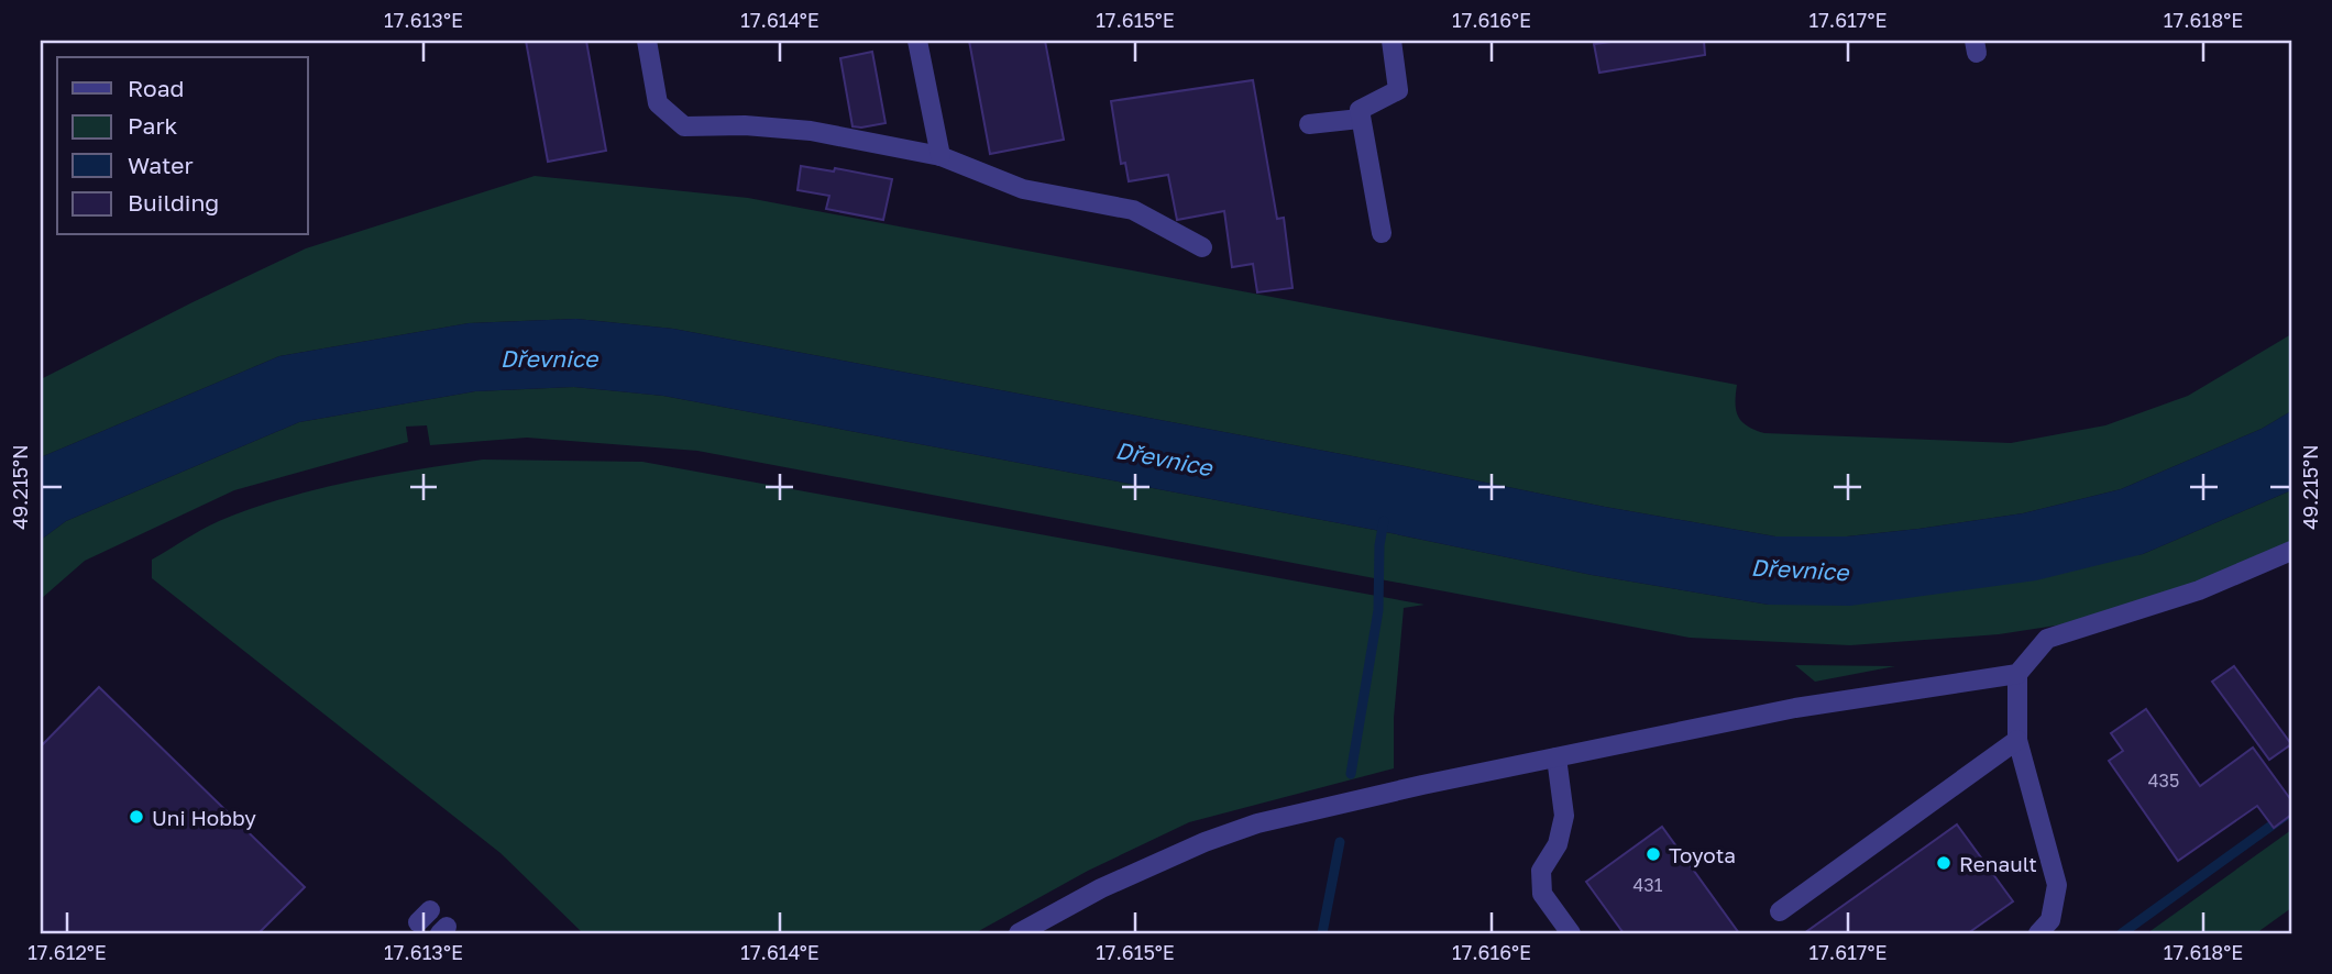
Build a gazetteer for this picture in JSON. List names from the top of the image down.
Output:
{
  "water": ["Dřevnice"],
  "places": ["Uni Hobby", "Toyota", "Renault"],
  "house_numbers": ["435", "431"],
  "legend": [
    "Road",
    "Park",
    "Water",
    "Building"
  ],
  "coordinates": [
    "17.613°E",
    "17.614°E",
    "17.615°E",
    "17.616°E",
    "17.617°E",
    "17.618°E",
    "49.215°N",
    "17.612°E"
  ]
}
